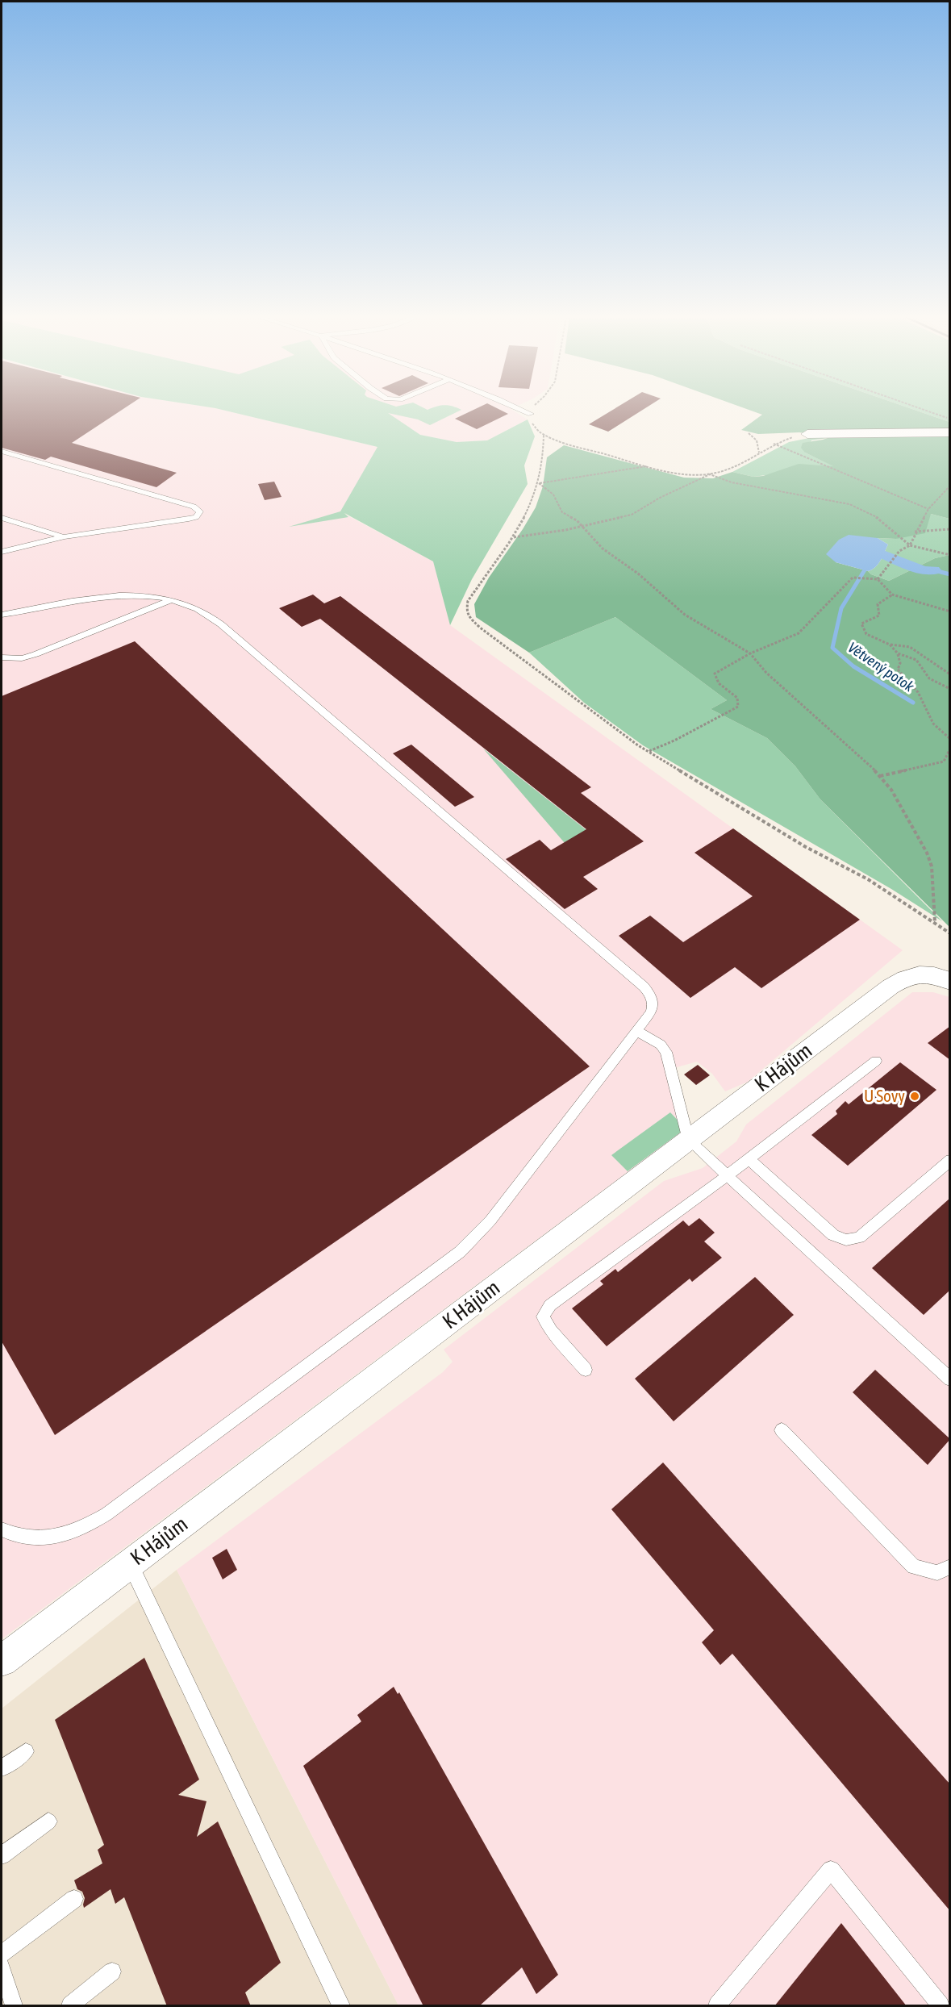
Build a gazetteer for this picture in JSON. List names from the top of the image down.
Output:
{
  "streets": {
    "street": ["K Hájům"]
  },
  "water": ["Větvený potok"],
  "places": ["U Sovy"]
}
